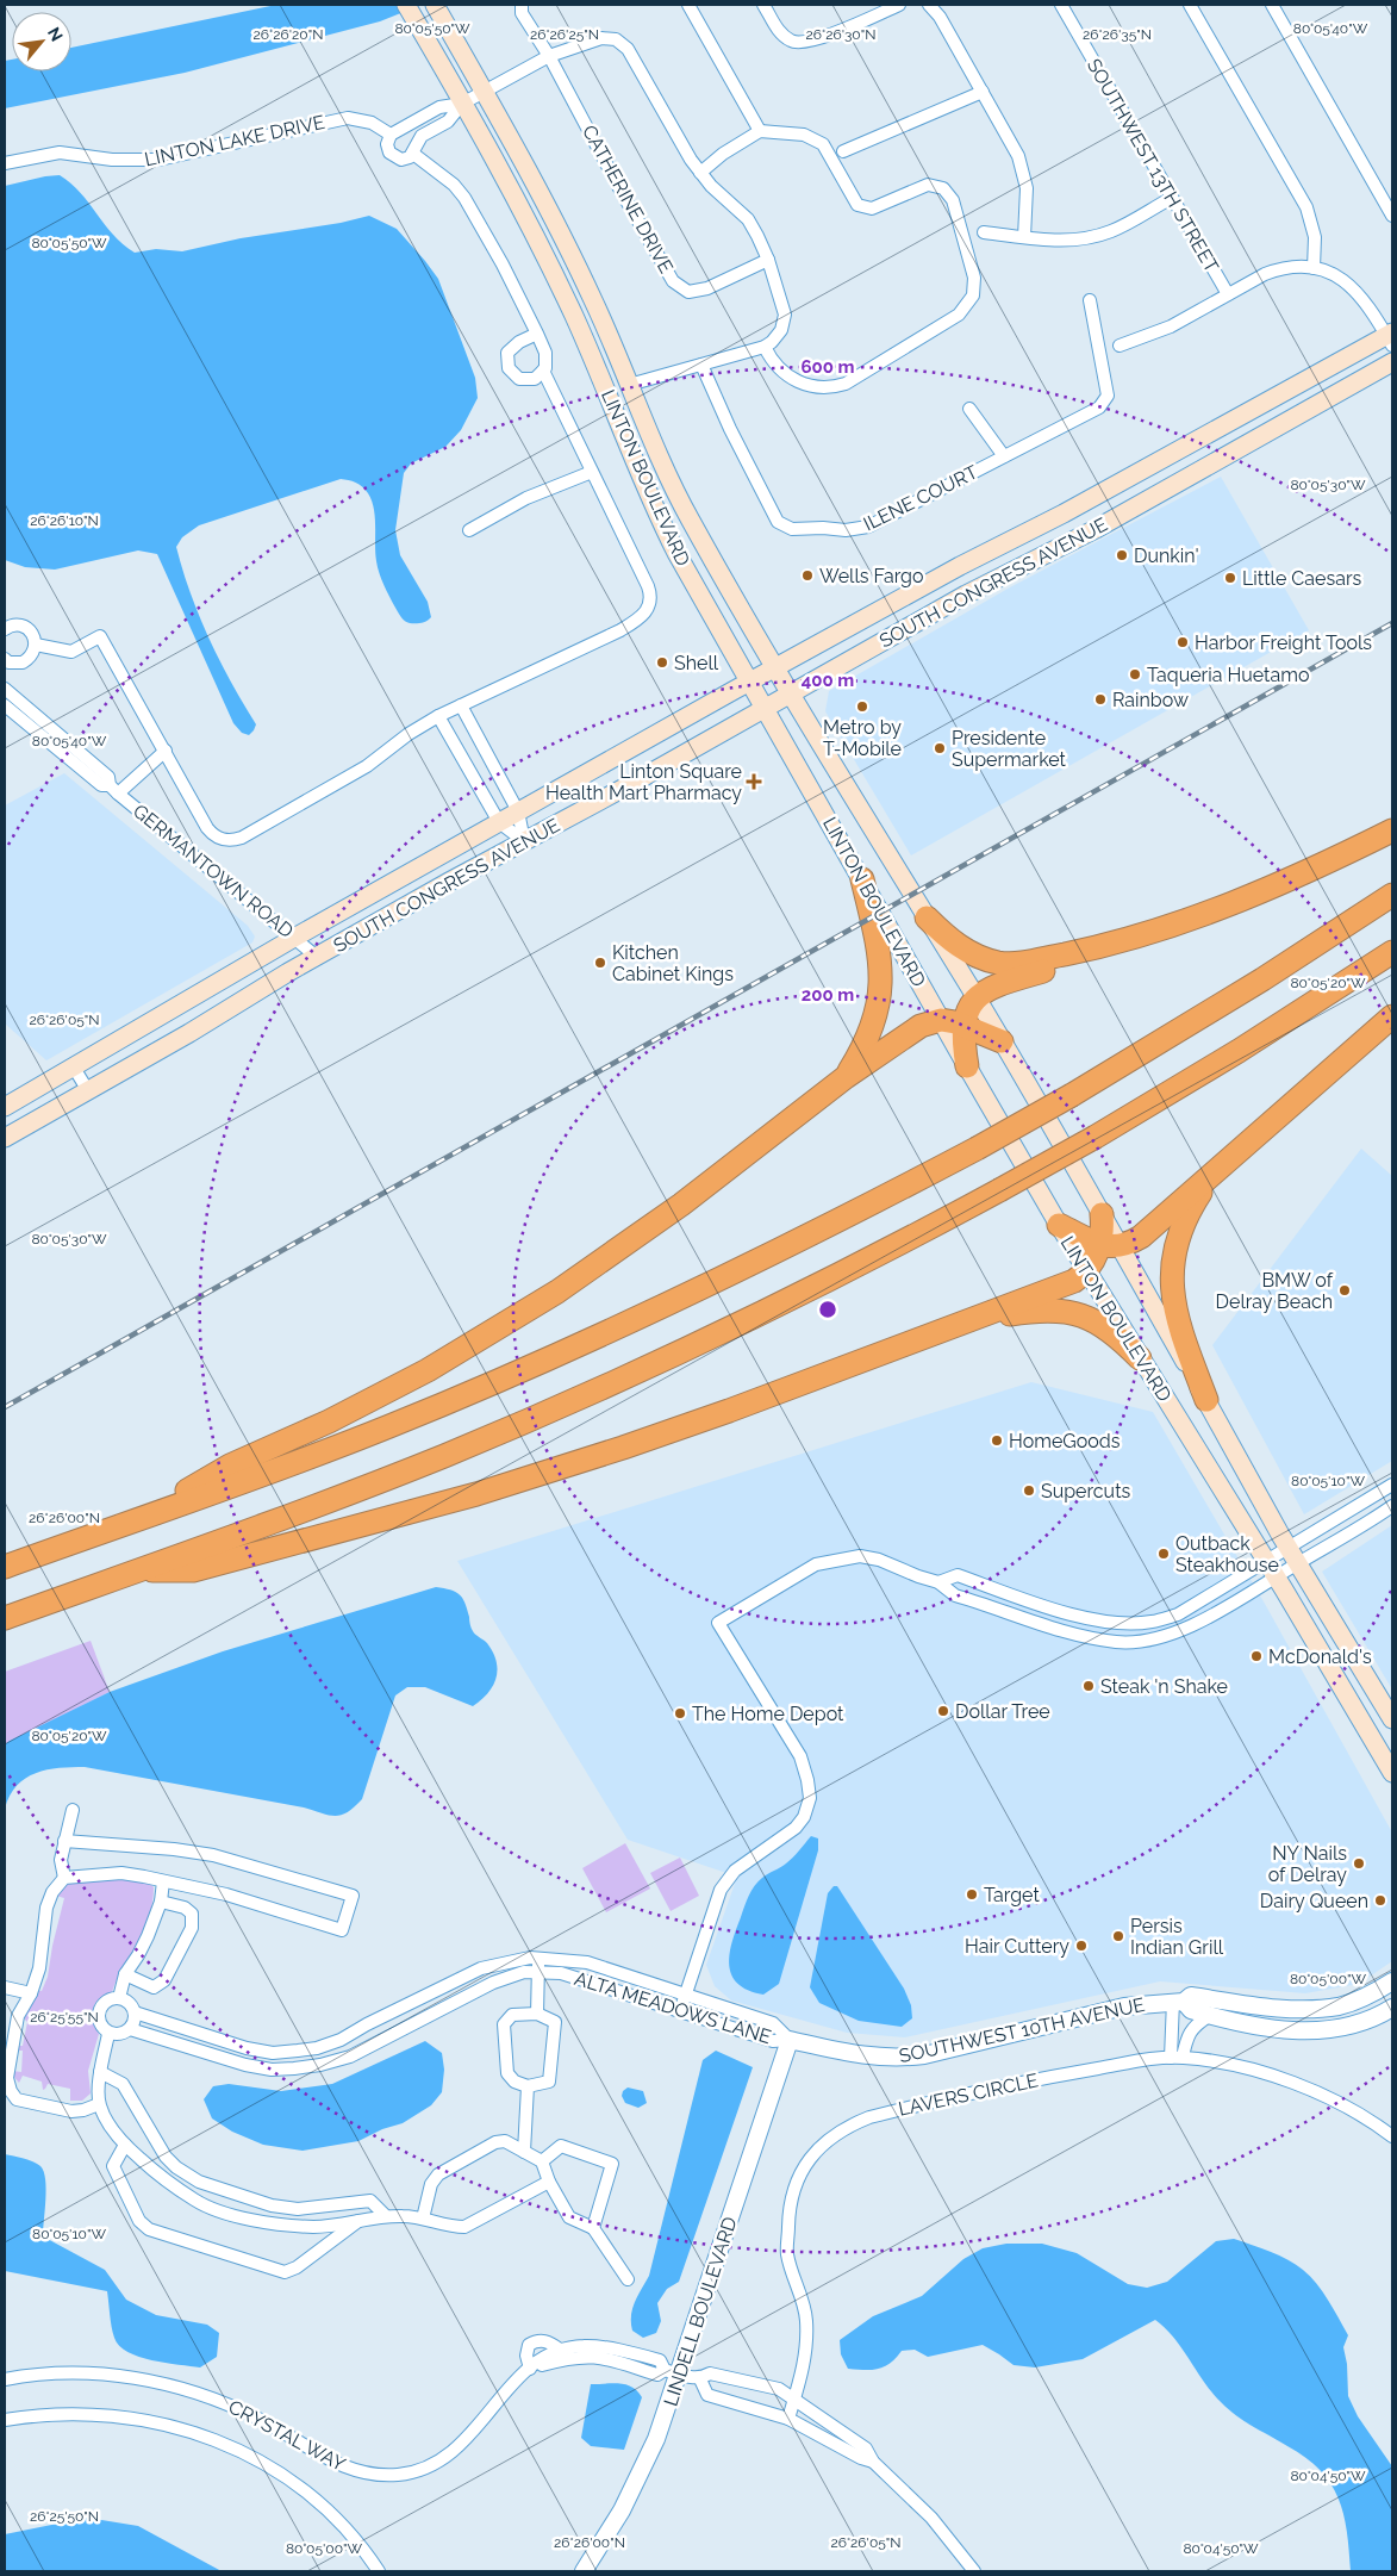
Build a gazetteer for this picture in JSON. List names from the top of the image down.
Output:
{
  "streets": {
    "main road": ["LINTON BOULEVARD", "SOUTH CONGRESS AVENUE"],
    "street": [
      "LINTON LAKE DRIVE",
      "SOUTHWEST 13TH STREET",
      "CATHERINE DRIVE",
      "ILENE COURT",
      "GERMANTOWN ROAD",
      "ALTA MEADOWS LANE",
      "SOUTHWEST 10TH AVENUE",
      "LAVERS CIRCLE",
      "LINDELL BOULEVARD",
      "CRYSTAL WAY"
    ]
  },
  "crossings": [
    ["LINTON BOULEVARD", "SOUTH CONGRESS AVENUE"],
    ["SOUTH CONGRESS AVENUE", "GERMANTOWN ROAD"],
    ["ALTA MEADOWS LANE", "SOUTHWEST 10TH AVENUE"],
    ["ALTA MEADOWS LANE", "LINDELL BOULEVARD"],
    ["SOUTHWEST 10TH AVENUE", "LINDELL BOULEVARD"],
    ["LINDELL BOULEVARD", "CRYSTAL WAY"]
  ],
  "places": {
    "other": [
      "Dunkin'",
      "Wells Fargo",
      "Little Caesars",
      "Harbor Freight Tools",
      "Shell",
      "Taqueria Huetamo",
      "Rainbow",
      "Metro by T-Mobile",
      "Presidente Supermarket",
      "Kitchen Cabinet Kings",
      "BMW of Delray Beach",
      "HomeGoods",
      "Supercuts",
      "Outback Steakhouse",
      "McDonald's",
      "Steak 'n Shake",
      "Dollar Tree",
      "The Home Depot",
      "NY Nails of Delray",
      "Target",
      "Dairy Queen",
      "Persis Indian Grill",
      "Hair Cuttery"
    ],
    "health": ["Linton Square Health Mart Pharmacy"]
  },
  "north": "top right",
  "coordinates": [
    "80°05'50\"W",
    "80°05'40\"W",
    "26°26'20\"N",
    "26°26'25\"N",
    "26°26'30\"N",
    "26°26'35\"N",
    "80°05'30\"W",
    "26°26'10\"N",
    "80°05'20\"W",
    "26°26'05\"N",
    "80°05'10\"W",
    "26°26'00\"N",
    "80°05'00\"W",
    "26°25'55\"N",
    "80°04'50\"W",
    "26°25'50\"N"
  ],
  "rings": ["600 m", "400 m", "200 m"]
}
